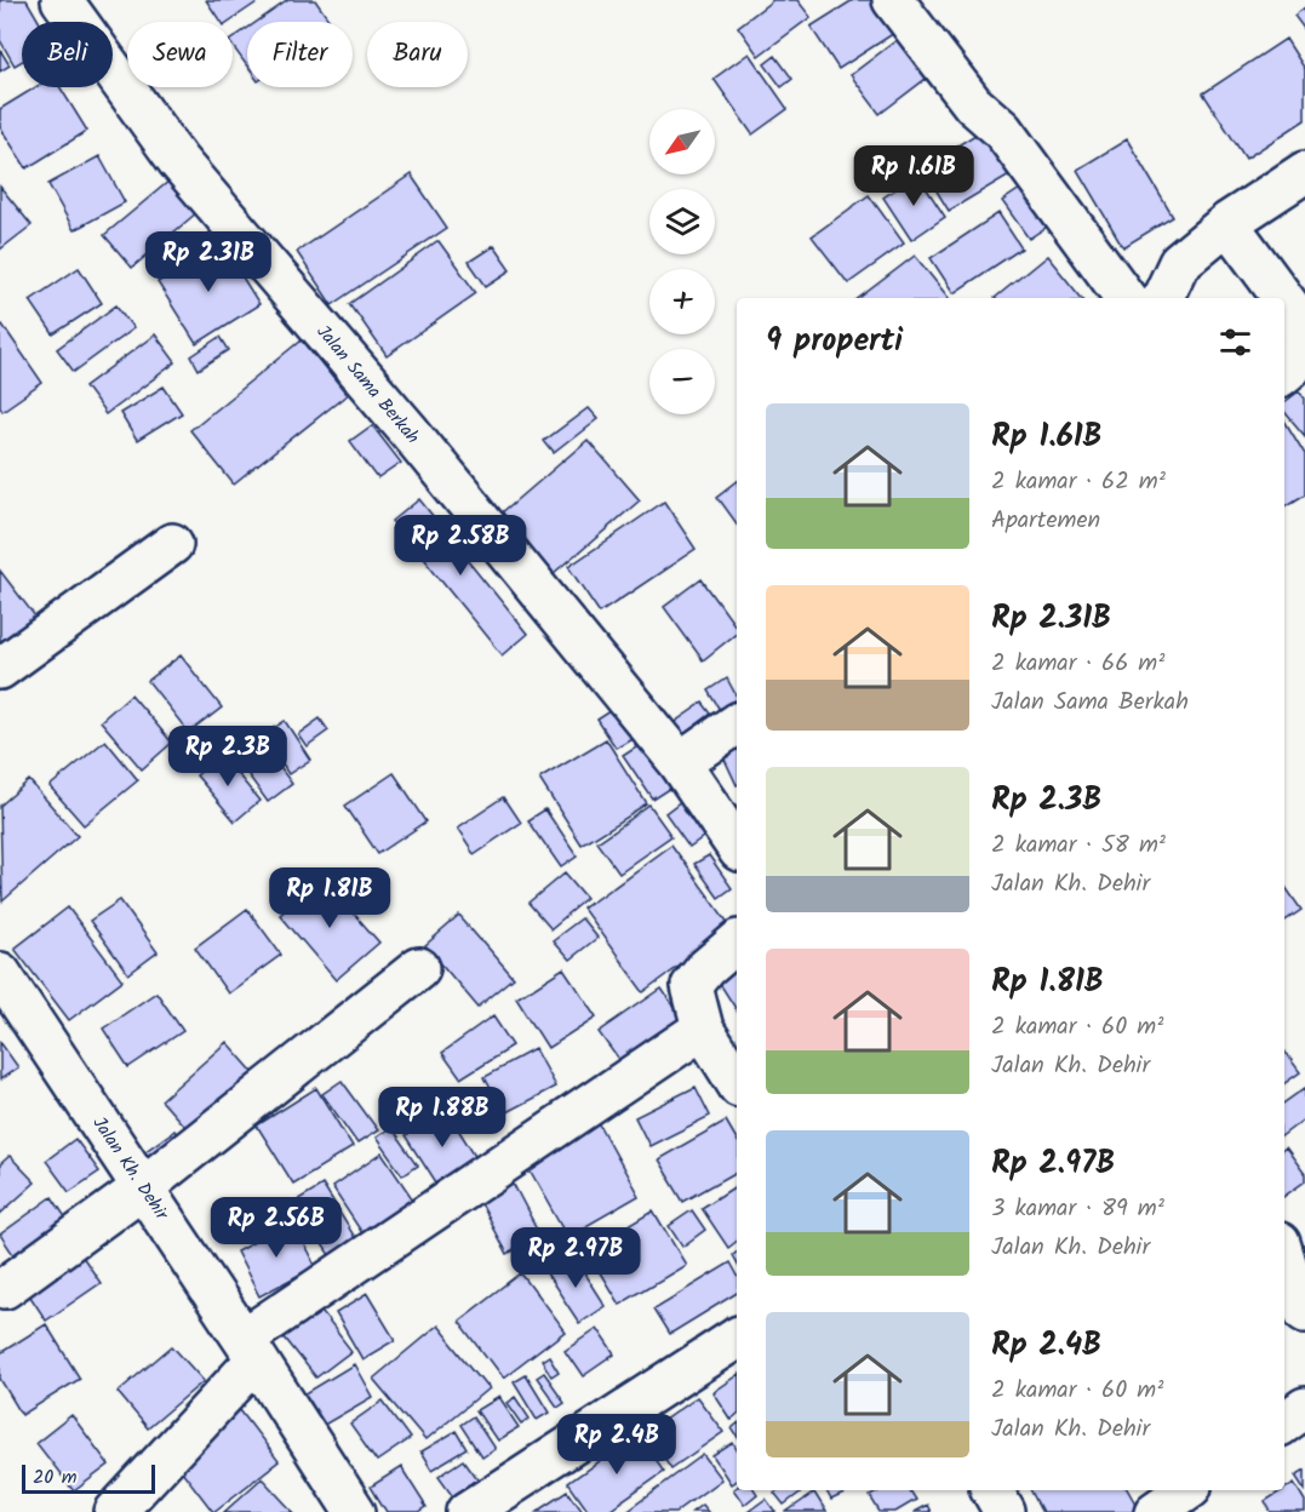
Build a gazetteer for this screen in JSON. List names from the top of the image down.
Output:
{
  "streets": {
    "street": ["Jalan Sama Berkah", "Jalan Kh. Dehir"]
  },
  "scale_bar": "20 m",
  "north": "bottom left",
  "page": {
    "chip": [
      "Beli",
      "Sewa",
      "Filter",
      "Baru"
    ],
    "map_buttons": ["+", "−"],
    "price": [
      "Rp 1.61B",
      "Rp 2.31B",
      "Rp 2.58B",
      "Rp 2.3B",
      "Rp 1.81B",
      "Rp 1.88B",
      "Rp 2.56B",
      "Rp 2.97B",
      "Rp 2.4B"
    ],
    "heading": "9 properti",
    "list": [
      {
        "name": "Rp 1.61B",
        "note": "2 kamar · 62 m² · Apartemen"
      },
      {
        "name": "Rp 2.31B",
        "note": "2 kamar · 66 m² · Jalan Sama Berkah"
      },
      {
        "name": "Rp 2.3B",
        "note": "2 kamar · 58 m² · Jalan Kh. Dehir"
      },
      {
        "name": "Rp 1.81B",
        "note": "2 kamar · 60 m² · Jalan Kh. Dehir"
      },
      {
        "name": "Rp 2.97B",
        "note": "3 kamar · 89 m² · Jalan Kh. Dehir"
      },
      {
        "name": "Rp 2.4B",
        "note": "2 kamar · 60 m² · Jalan Kh. Dehir"
      }
    ],
    "scale": "20 m"
  }
}
